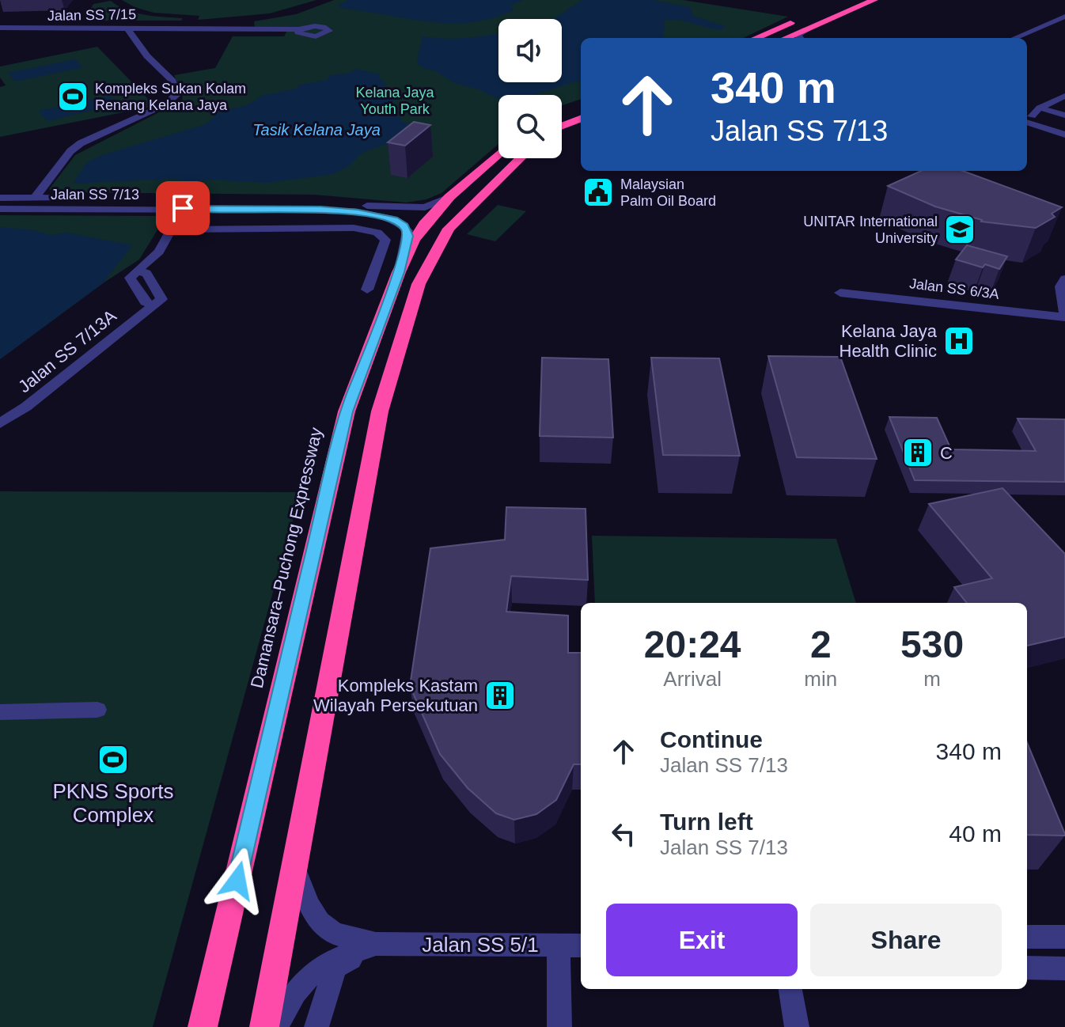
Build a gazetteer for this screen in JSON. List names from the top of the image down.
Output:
{
  "streets": {
    "highway": ["Damansara–Puchong Expressway"],
    "street": [
      "Jalan SS 7/15",
      "Jalan SS 7/13",
      "Jalan SS 6/3A",
      "Jalan SS 7/13A",
      "Jalan SS 5/1"
    ]
  },
  "crossings": [
    ["Jalan SS 7/13", "Jalan SS 7/13A"],
    ["Jalan SS 7/13", "Damansara–Puchong Expressway"]
  ],
  "water": ["Tasik Kelana Jaya"],
  "parks": ["Kelana Jaya Youth Park"],
  "places": {
    "sports": ["Kompleks Sukan Kolam Renang Kelana Jaya", "PKNS Sports Complex"],
    "public building": ["Malaysian Palm Oil Board"],
    "school or university": ["UNITAR International University"],
    "hospital": ["Kelana Jaya Health Clinic"],
    "building": ["C", "Kompleks Kastam Wilayah Persekutuan"]
  },
  "page": {
    "turn": ["340 m", "Jalan SS 7/13"],
    "eta": [
      "20:24",
      "Arrival",
      "2",
      "min",
      "530",
      "m"
    ],
    "list": [
      {
        "name": "Continue",
        "note": "Jalan SS 7/13",
        "value": "340 m"
      },
      {
        "name": "Turn left",
        "note": "Jalan SS 7/13",
        "value": "40 m"
      }
    ],
    "buttons": ["Exit", "Share"]
  }
}
